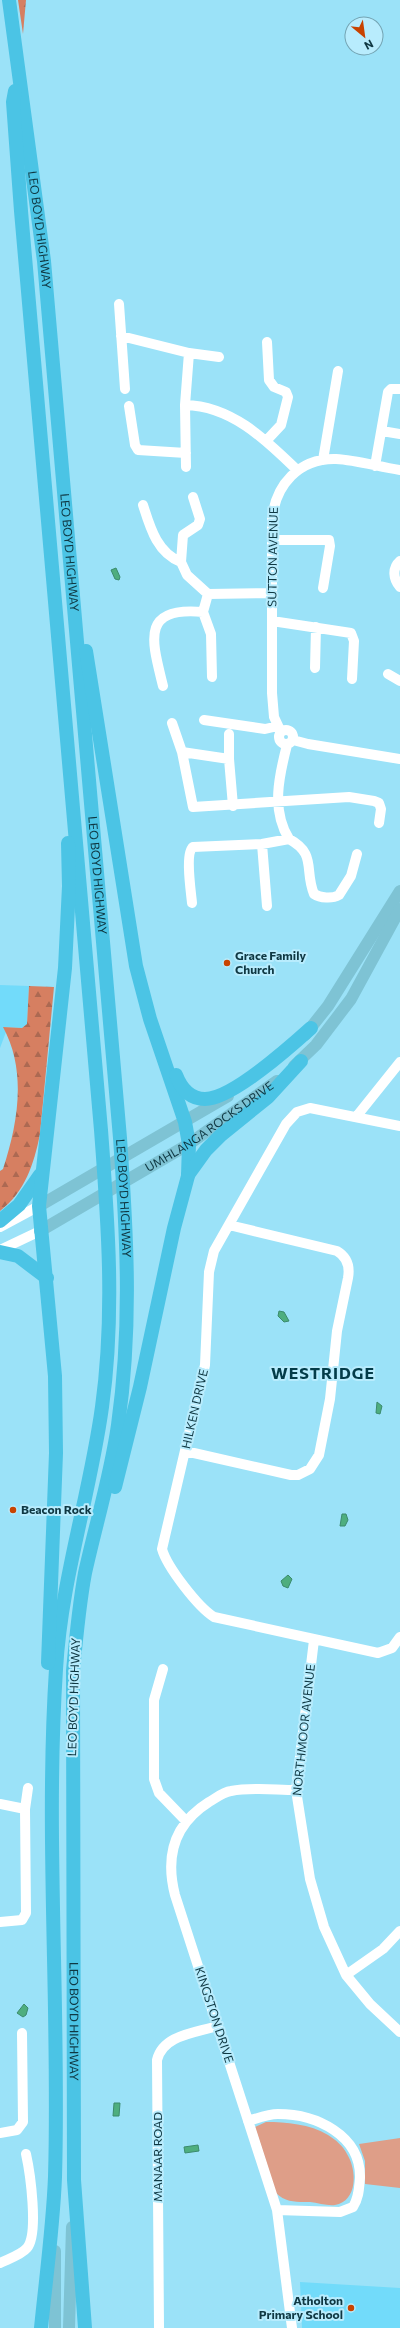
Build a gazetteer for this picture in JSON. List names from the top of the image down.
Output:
{
  "streets": {
    "highway": ["LEO BOYD HIGHWAY"],
    "main road": ["UMHLANGA ROCKS DRIVE"],
    "street": [
      "SUTTON AVENUE",
      "HILKEN DRIVE",
      "NORTHMOOR AVENUE",
      "KINGSTON DRIVE",
      "MANAAR ROAD"
    ]
  },
  "crossings": [
    ["HILKEN DRIVE", "NORTHMOOR AVENUE"],
    ["NORTHMOOR AVENUE", "KINGSTON DRIVE"],
    ["KINGSTON DRIVE", "MANAAR ROAD"]
  ],
  "districts": ["WESTRIDGE"],
  "places": ["Grace Family Church", "Beacon Rock", "Atholton Primary School"],
  "north": "bottom right"
}
